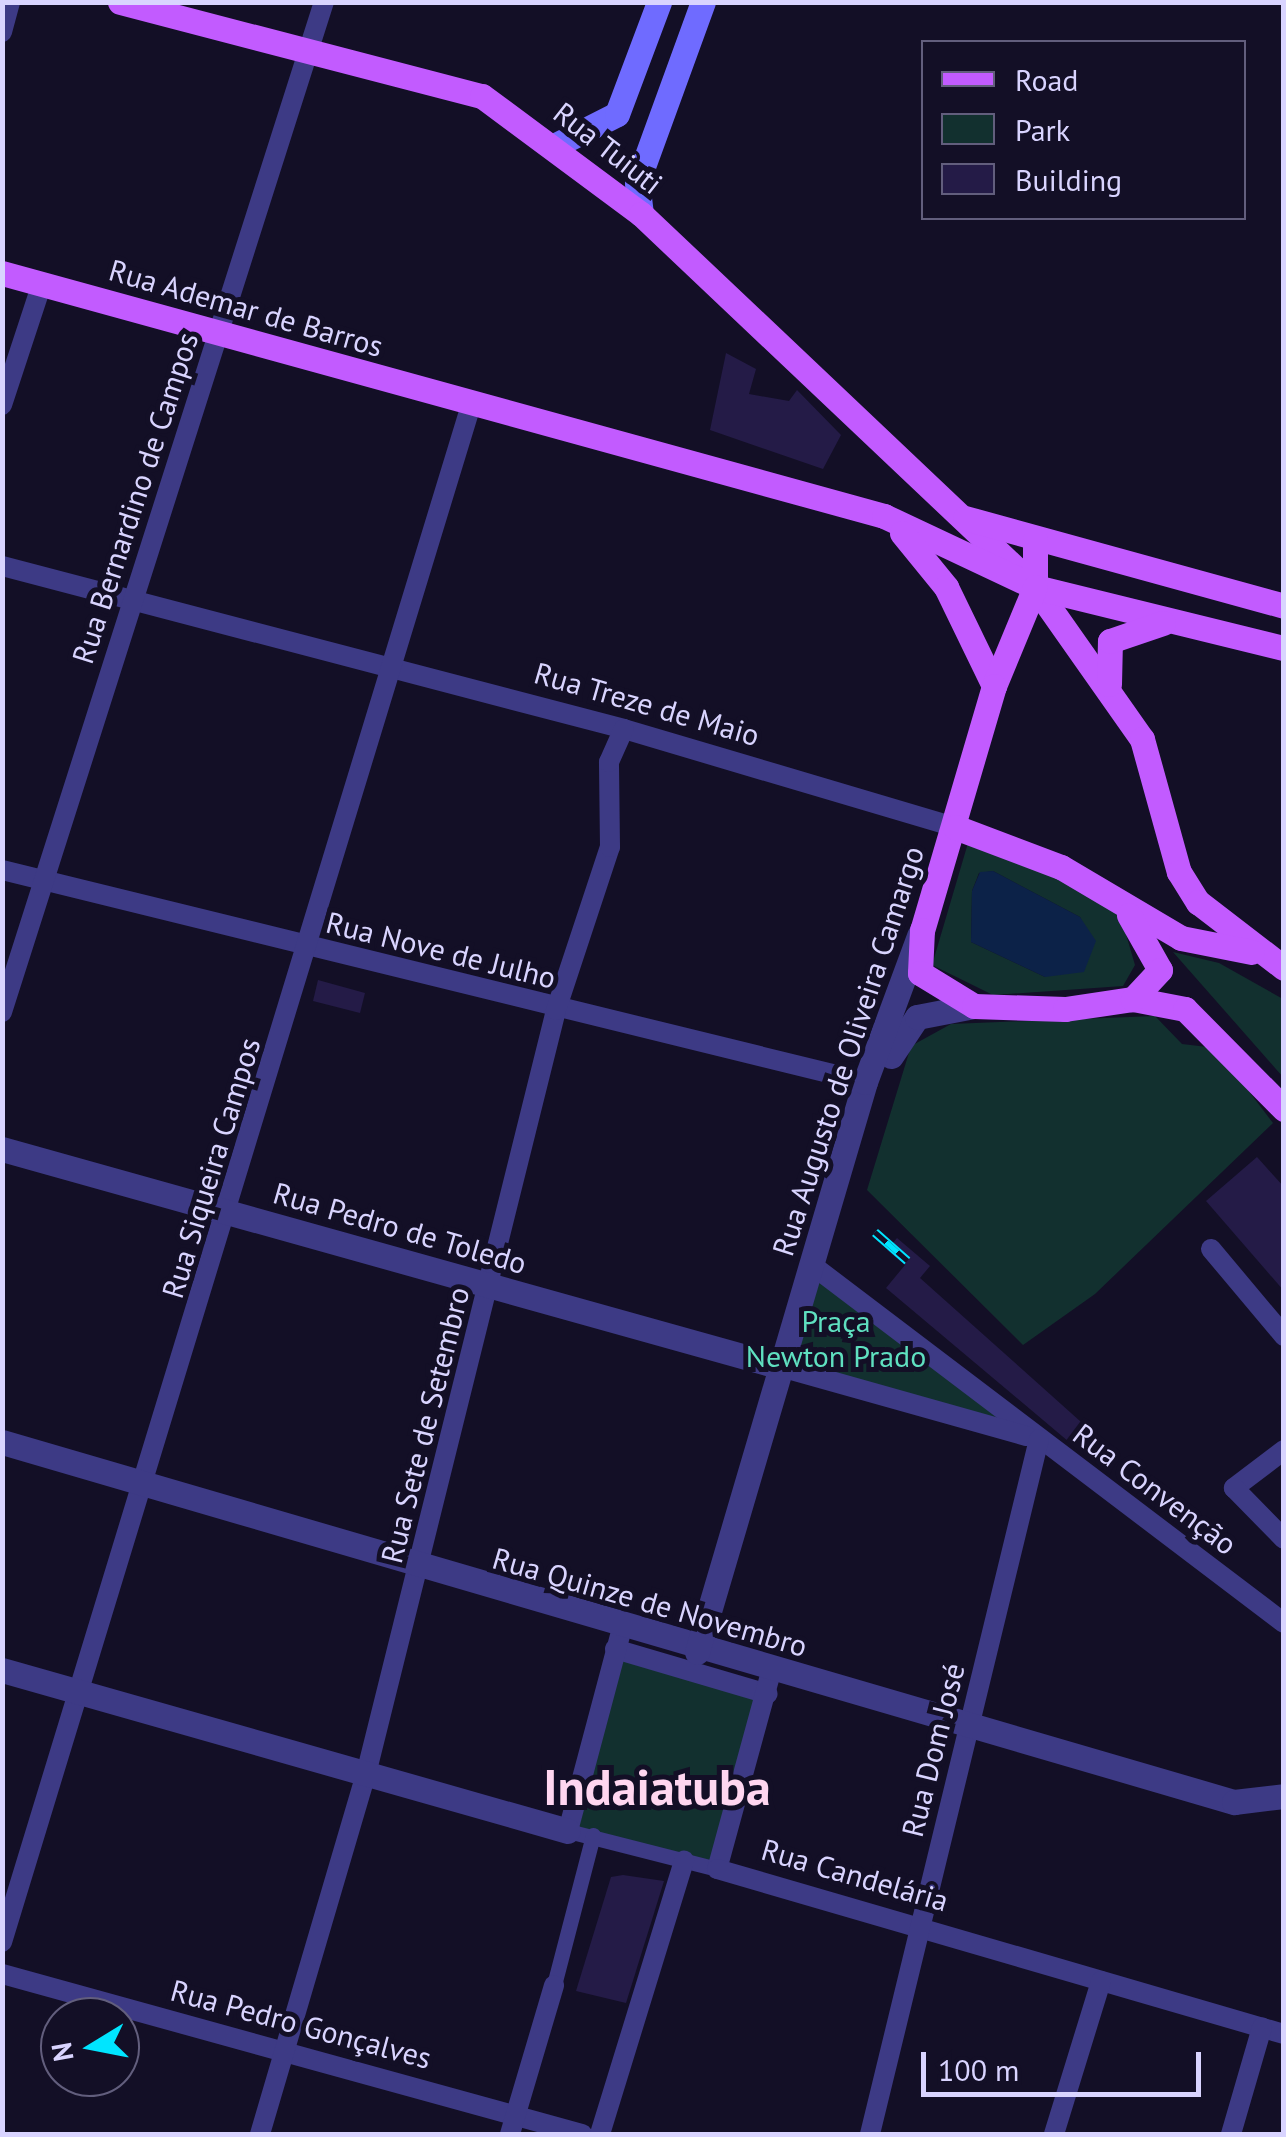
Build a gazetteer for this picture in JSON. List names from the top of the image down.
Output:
{
  "streets": {
    "main road": [
      "Rua Tuiuti",
      "Rua Ademar de Barros",
      "Rua Treze de Maio",
      "Rua Augusto de Oliveira Camargo"
    ],
    "street": [
      "Rua Bernardino de Campos",
      "Rua Nove de Julho",
      "Rua Siqueira Campos",
      "Rua Pedro de Toledo",
      "Rua Sete de Setembro",
      "Rua Convenção",
      "Rua Quinze de Novembro",
      "Rua Dom José",
      "Rua Candelária",
      "Rua Pedro Gonçalves"
    ]
  },
  "crossings": [
    ["Rua Tuiuti", "Rua Ademar de Barros"],
    ["Rua Tuiuti", "Rua Bernardino de Campos"],
    ["Rua Tuiuti", "Rua Treze de Maio"],
    ["Rua Tuiuti", "Rua Augusto de Oliveira Camargo"],
    ["Rua Ademar de Barros", "Rua Bernardino de Campos"],
    ["Rua Ademar de Barros", "Rua Augusto de Oliveira Camargo"],
    ["Rua Ademar de Barros", "Rua Siqueira Campos"],
    ["Rua Bernardino de Campos", "Rua Treze de Maio"],
    ["Rua Bernardino de Campos", "Rua Nove de Julho"],
    ["Rua Treze de Maio", "Rua Augusto de Oliveira Camargo"],
    ["Rua Treze de Maio", "Rua Siqueira Campos"],
    ["Rua Treze de Maio", "Rua Sete de Setembro"],
    ["Rua Nove de Julho", "Rua Augusto de Oliveira Camargo"],
    ["Rua Nove de Julho", "Rua Siqueira Campos"],
    ["Rua Nove de Julho", "Rua Sete de Setembro"],
    ["Rua Augusto de Oliveira Camargo", "Rua Pedro de Toledo"],
    ["Rua Augusto de Oliveira Camargo", "Rua Quinze de Novembro"],
    ["Rua Siqueira Campos", "Rua Pedro de Toledo"],
    ["Rua Siqueira Campos", "Rua Quinze de Novembro"],
    ["Rua Siqueira Campos", "Rua Candelária"],
    ["Rua Pedro de Toledo", "Rua Sete de Setembro"],
    ["Rua Sete de Setembro", "Rua Quinze de Novembro"],
    ["Rua Sete de Setembro", "Rua Candelária"],
    ["Rua Sete de Setembro", "Rua Pedro Gonçalves"],
    ["Rua Convenção", "Rua Dom José"],
    ["Rua Quinze de Novembro", "Rua Dom José"],
    ["Rua Dom José", "Rua Candelária"]
  ],
  "districts": ["Indaiatuba"],
  "parks": ["Praça Newton Prado"],
  "legend": ["Road", "Park", "Building"],
  "scale_bar": "100 m",
  "north": "left"
}
